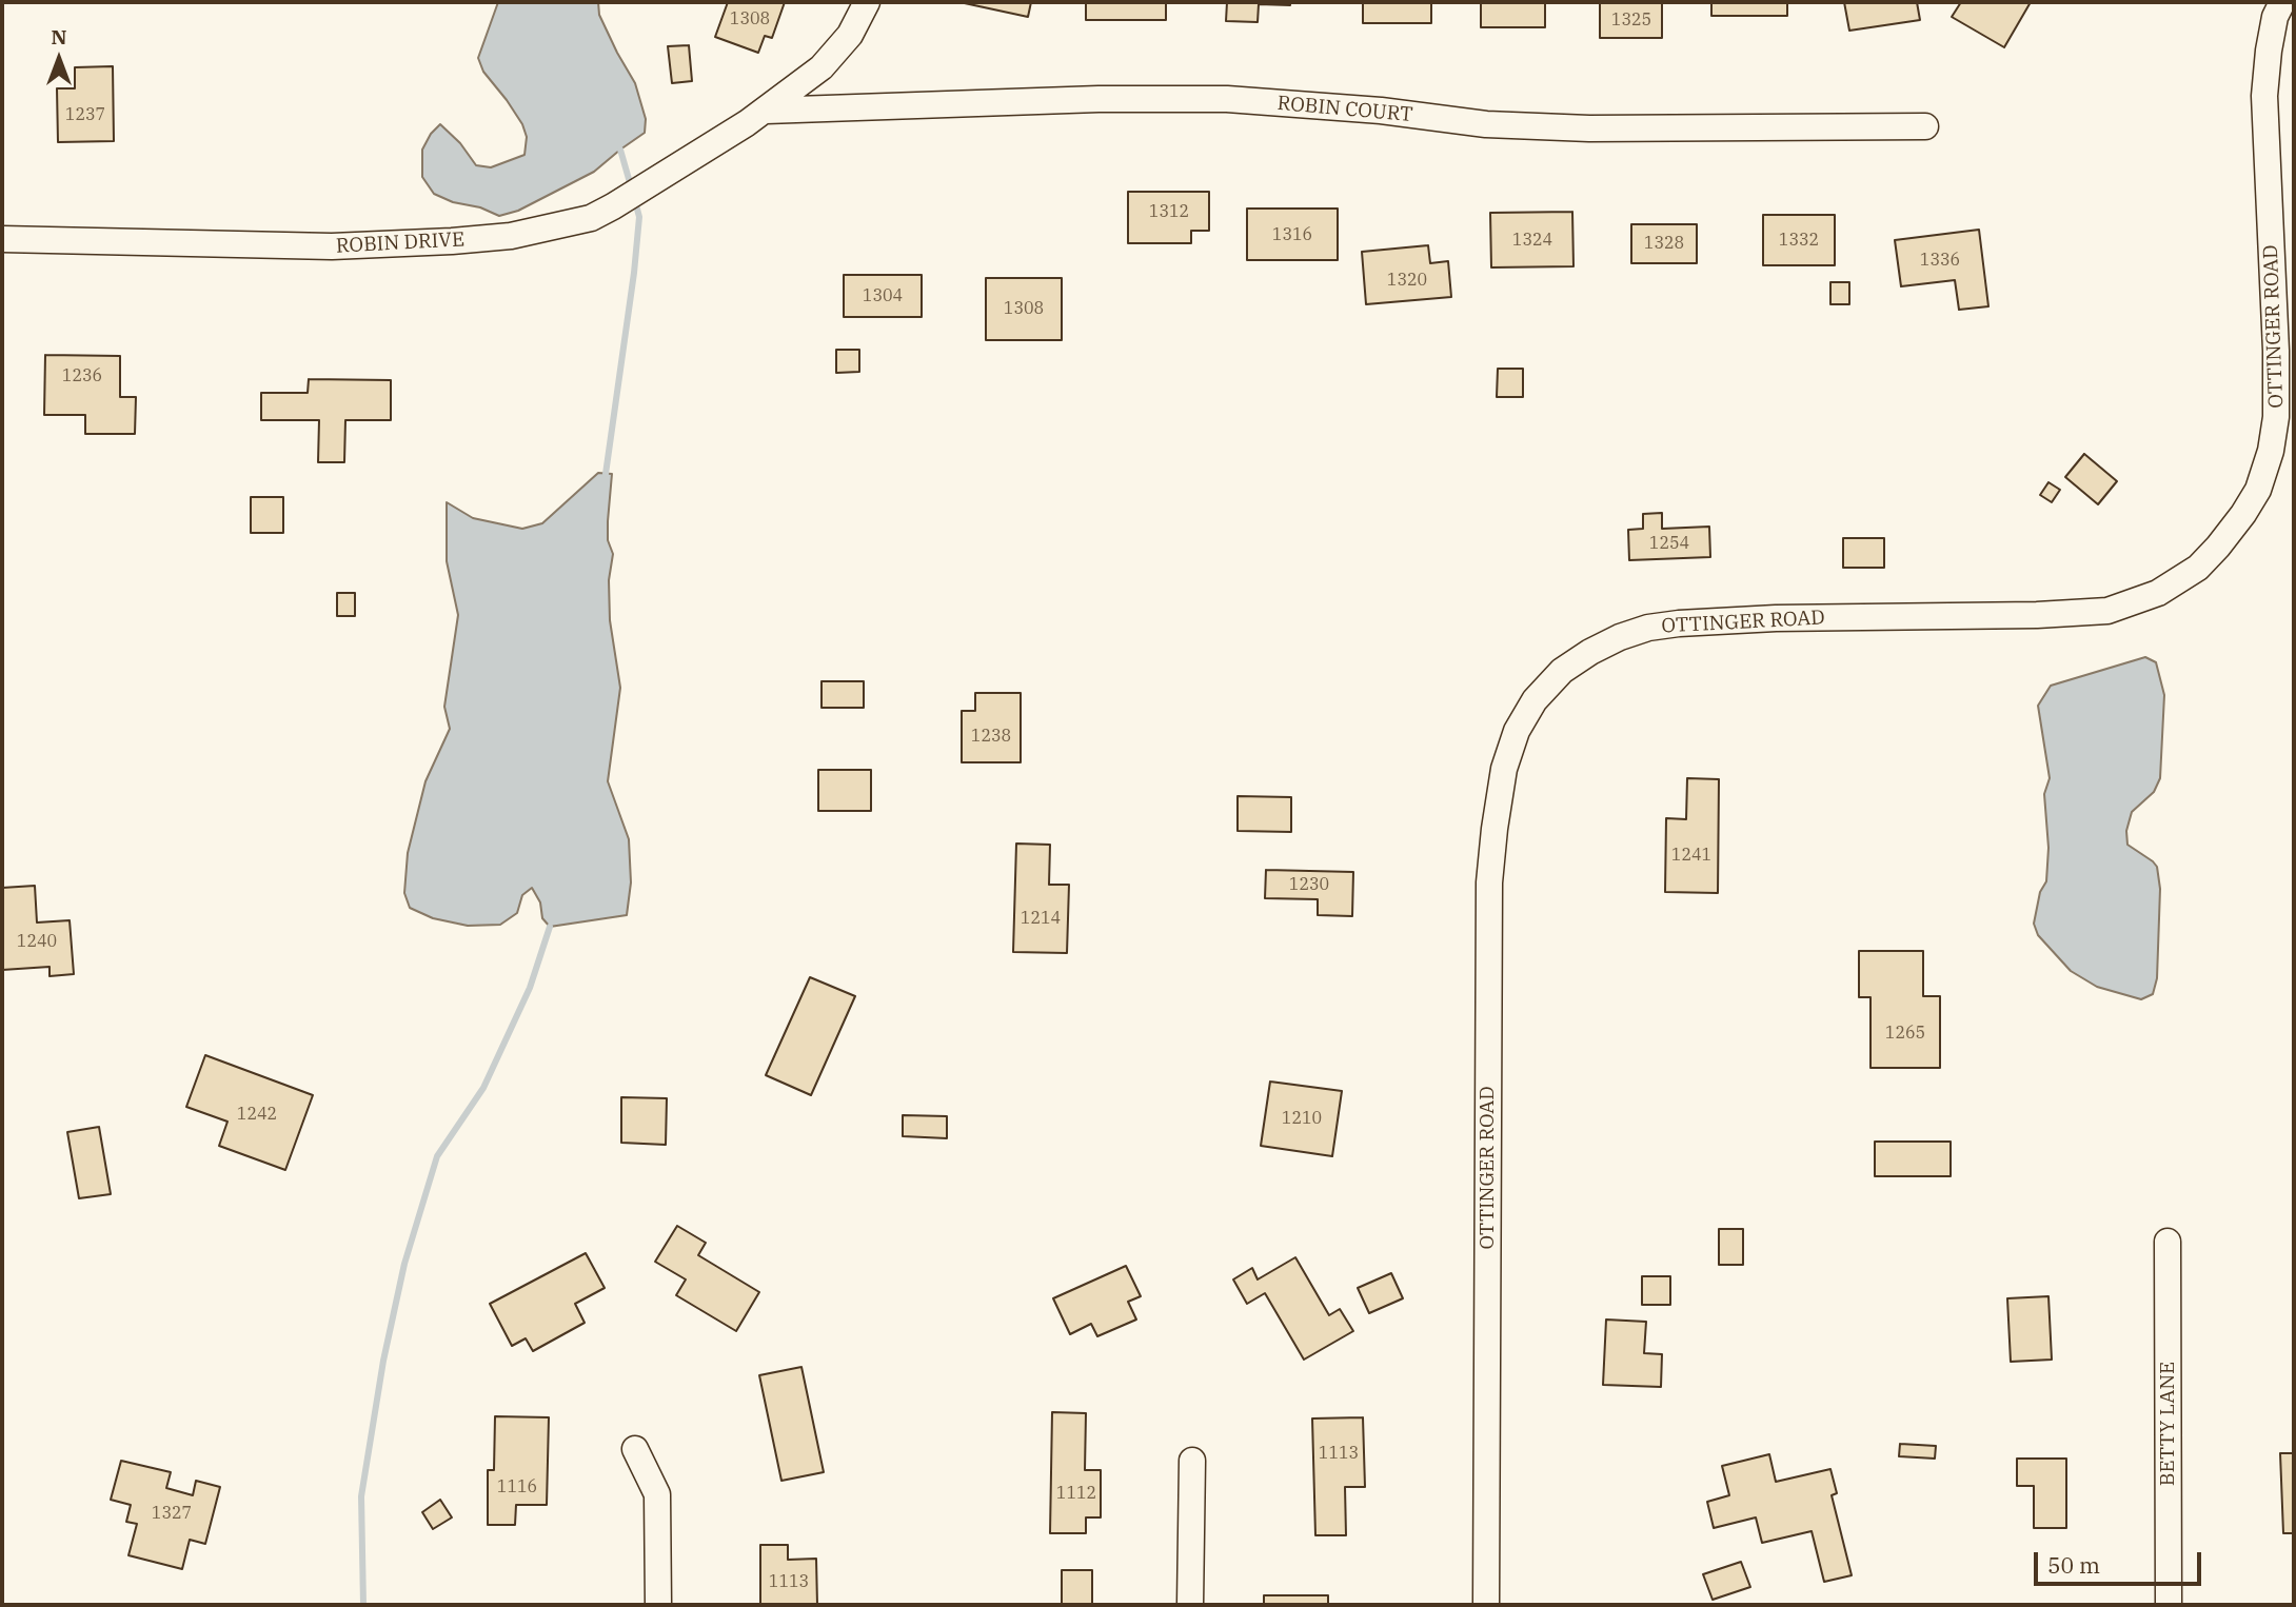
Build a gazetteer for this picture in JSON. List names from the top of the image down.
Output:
{
  "streets": {
    "street": [
      "ROBIN COURT",
      "ROBIN DRIVE",
      "OTTINGER ROAD",
      "BETTY LANE"
    ]
  },
  "crossings": [
    ["ROBIN COURT", "ROBIN DRIVE"]
  ],
  "house_numbers": [
    "1308",
    "1325",
    "1237",
    "1312",
    "1316",
    "1324",
    "1332",
    "1328",
    "1336",
    "1320",
    "1304",
    "1308",
    "1236",
    "1254",
    "1238",
    "1241",
    "1230",
    "1214",
    "1240",
    "1265",
    "1242",
    "1210",
    "1113",
    "1116",
    "1112",
    "1327",
    "1113"
  ],
  "scale_bar": "50 m",
  "north": "top"
}
